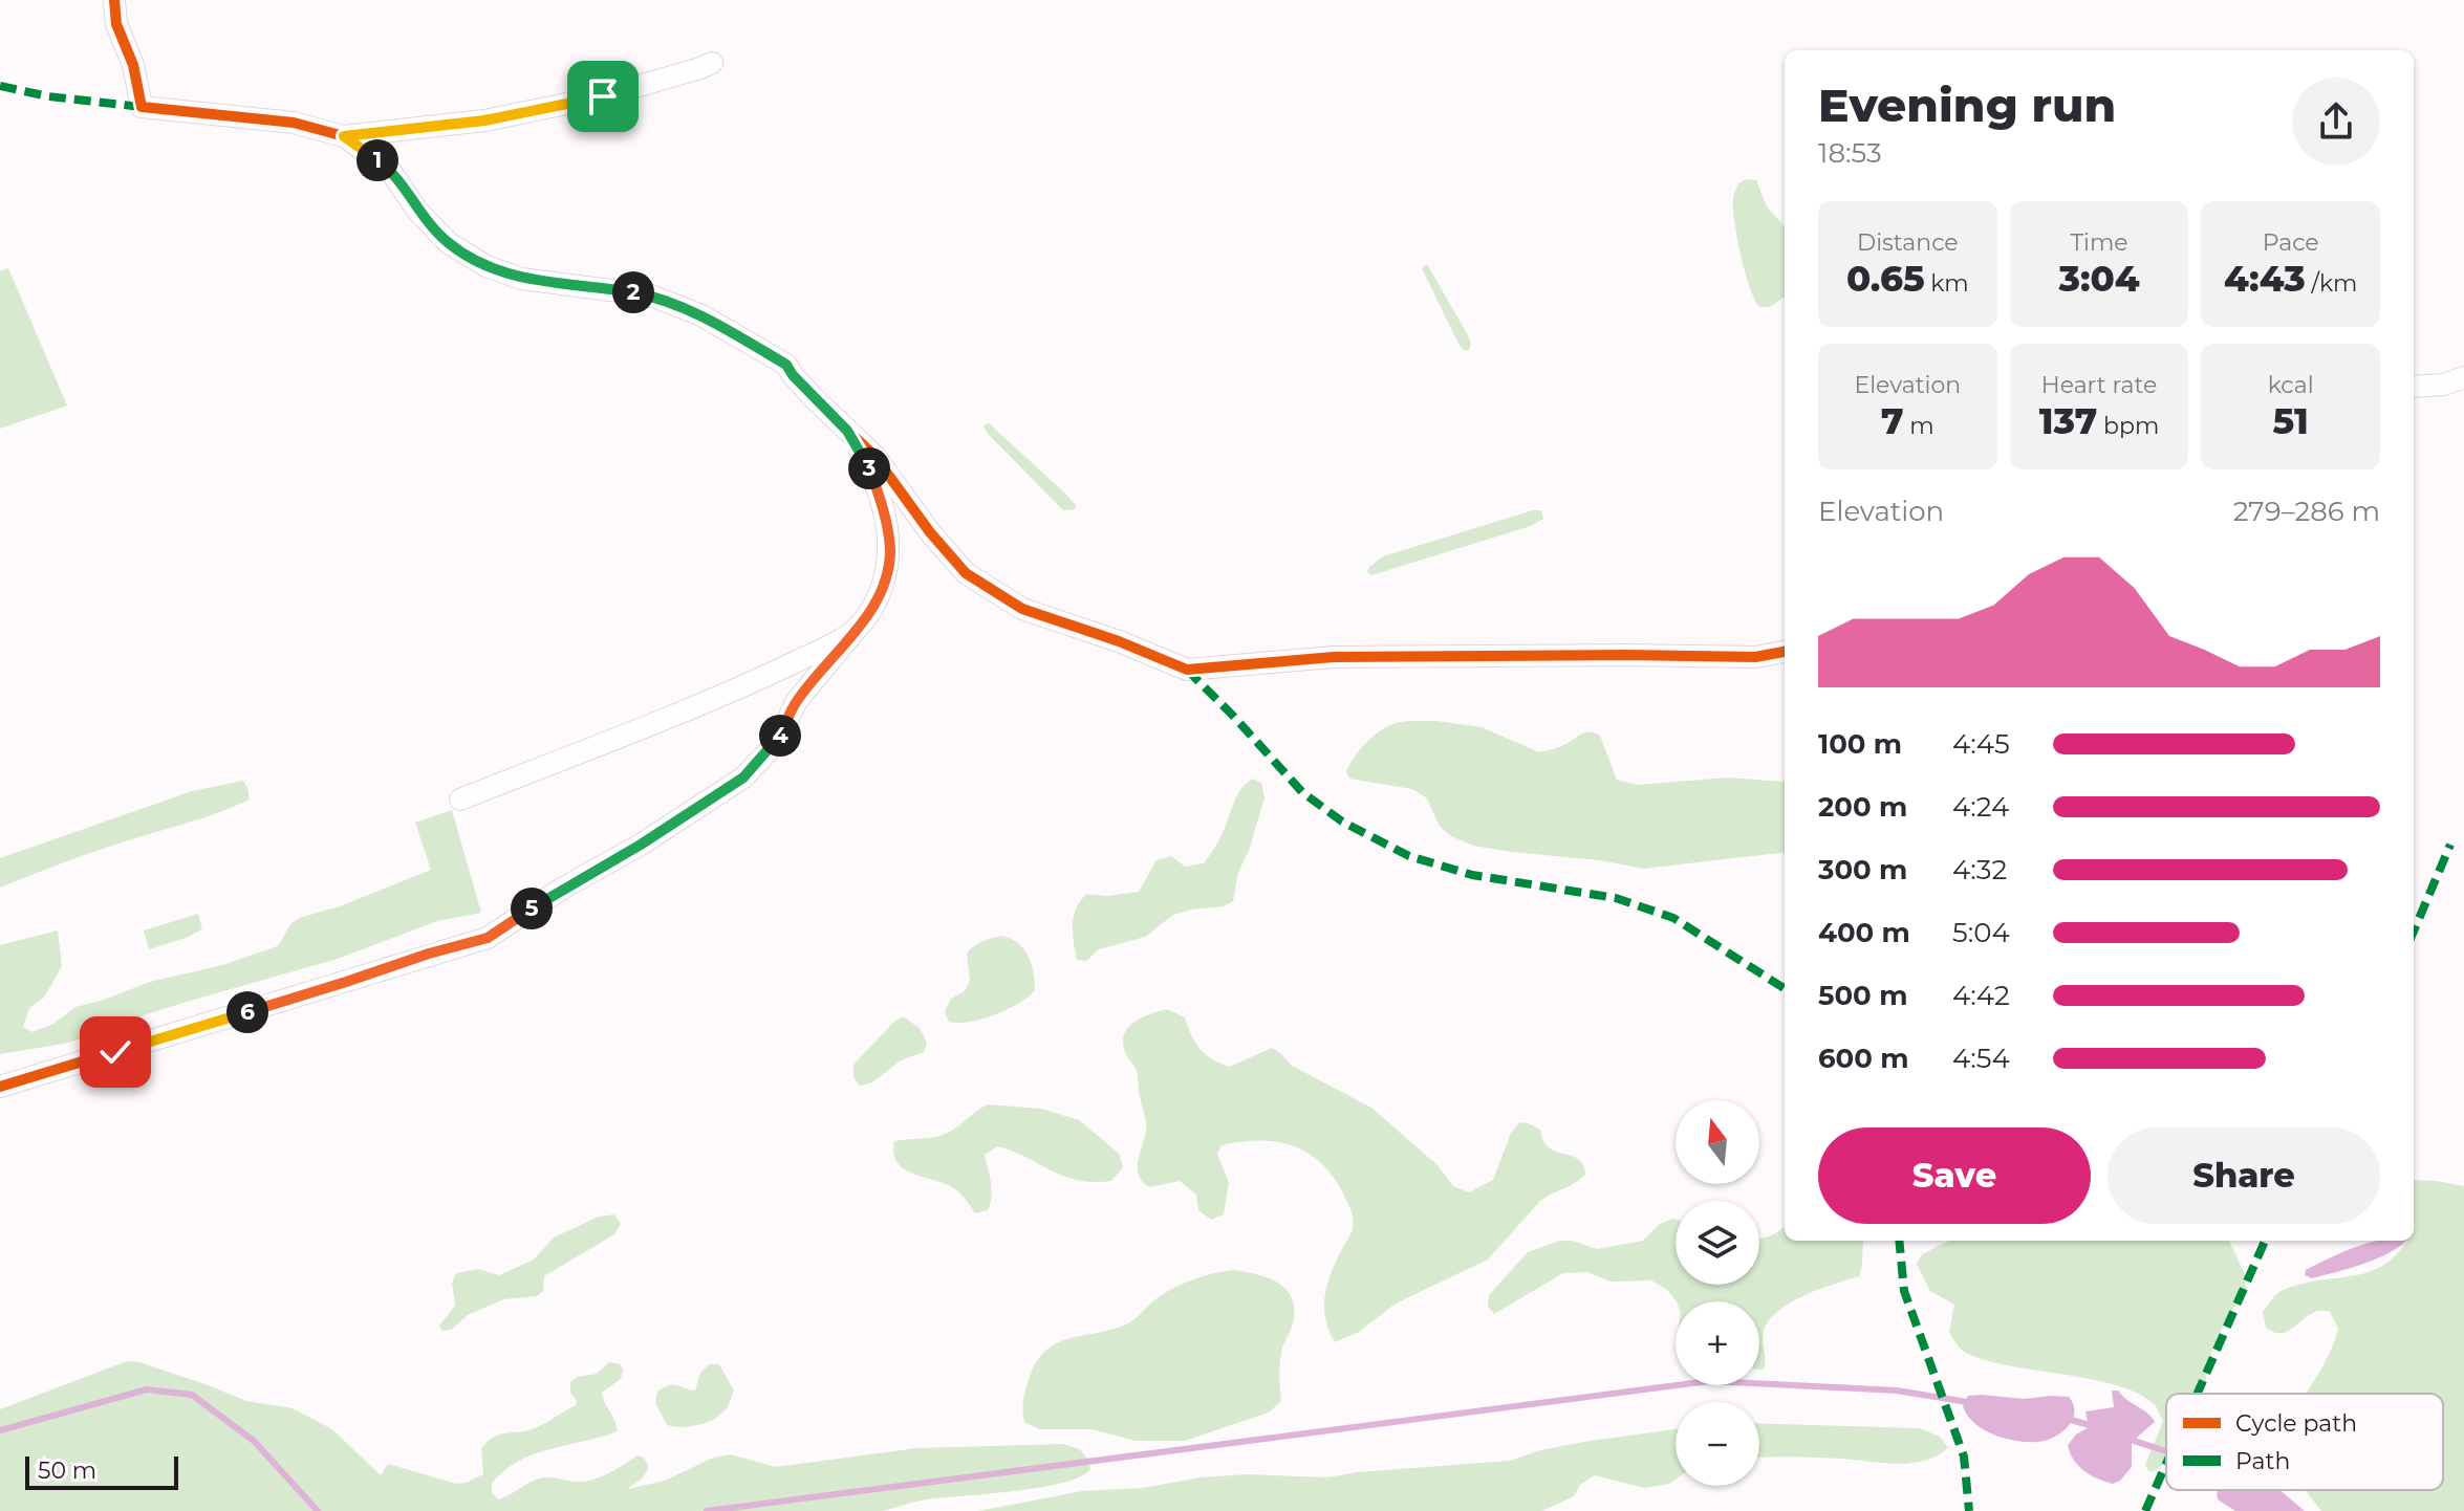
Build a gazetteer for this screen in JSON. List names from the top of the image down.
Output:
{
  "legend": ["Cycle path", "Path"],
  "scale_bar": "50 m",
  "north": "top",
  "page": {
    "heading": ["Evening run", "18:53"],
    "pins": [
      "1",
      "2",
      "3",
      "4",
      "5",
      "6"
    ],
    "stats": [
      ["Distance", "0.65 km"],
      ["Time", "3:04"],
      ["Pace", "4:43 /km"],
      ["Elevation", "7 m"],
      ["Heart rate", "137 bpm"],
      ["kcal", "51"]
    ],
    "chart": ["Elevation", "279–286 m"],
    "list": [
      {
        "name": "100 m",
        "note": "4:45"
      },
      {
        "name": "200 m",
        "note": "4:24"
      },
      {
        "name": "300 m",
        "note": "4:32"
      },
      {
        "name": "400 m",
        "note": "5:04"
      },
      {
        "name": "500 m",
        "note": "4:42"
      },
      {
        "name": "600 m",
        "note": "4:54"
      }
    ],
    "map_buttons": ["+", "−"],
    "buttons": ["Save", "Share"],
    "scale": "50 m"
  }
}
